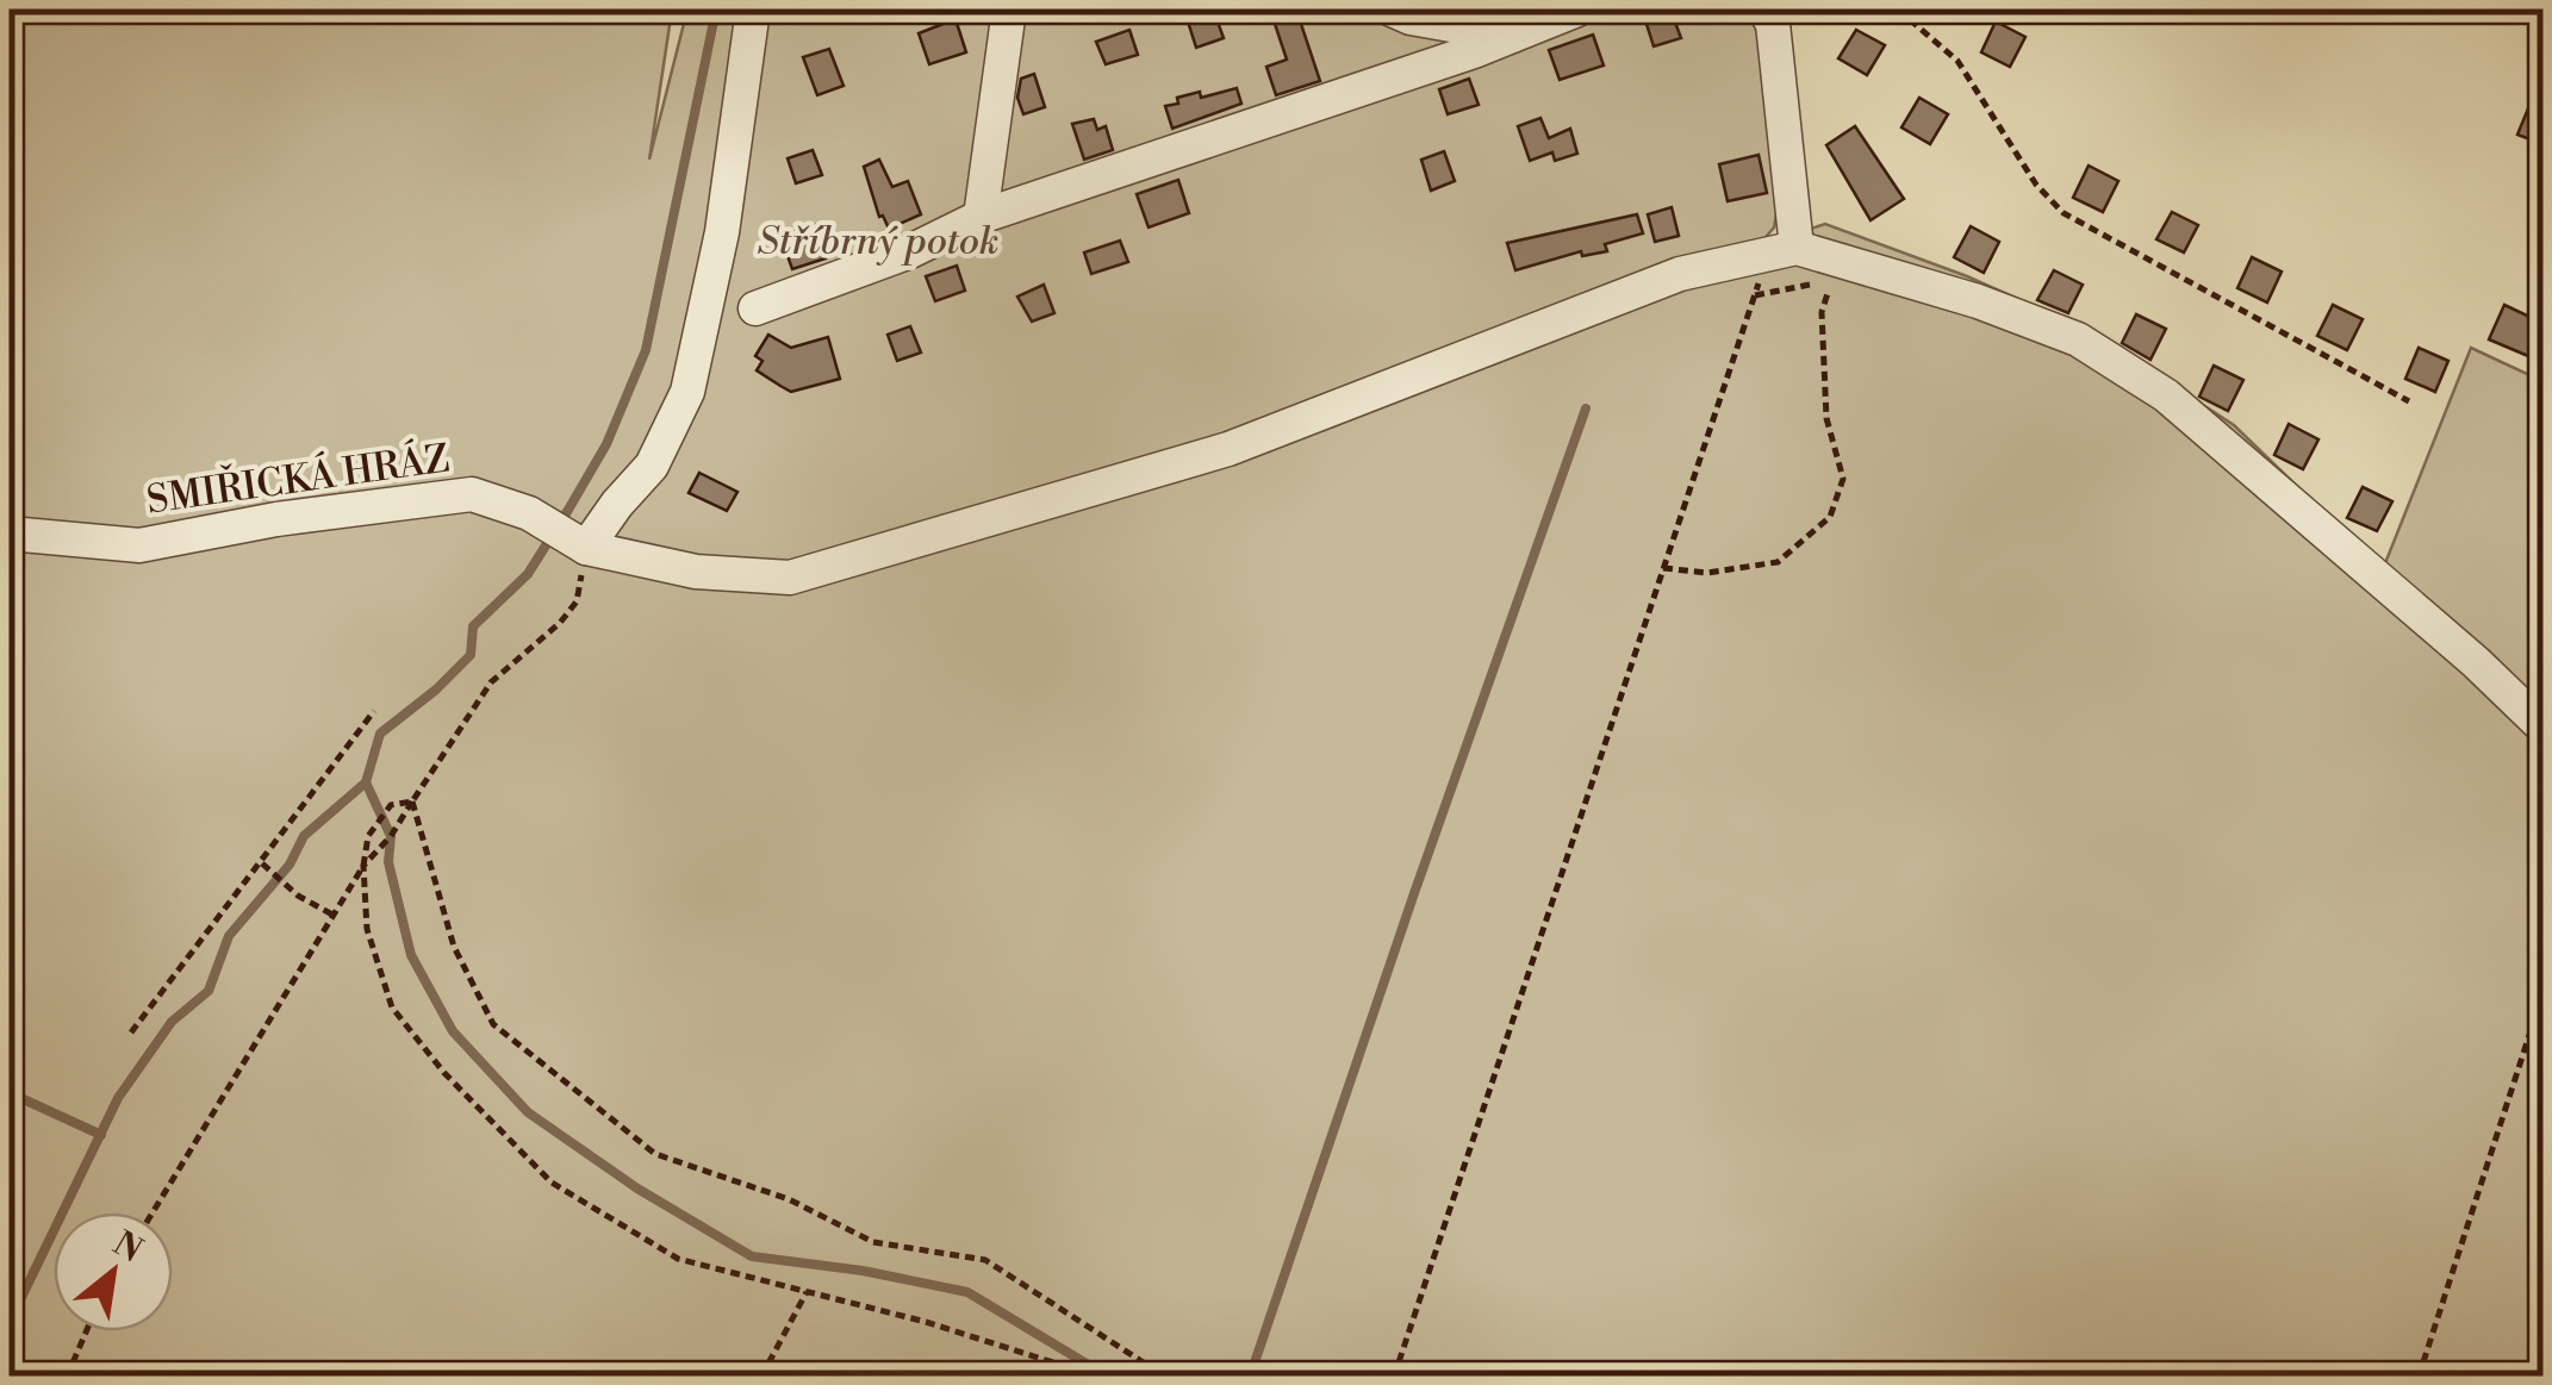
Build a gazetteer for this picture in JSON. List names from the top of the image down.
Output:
{
  "streets": {
    "lane": ["SMIŘICKÁ HRÁZ"]
  },
  "parks": ["Stříbrný potok"],
  "north": "top right"
}
